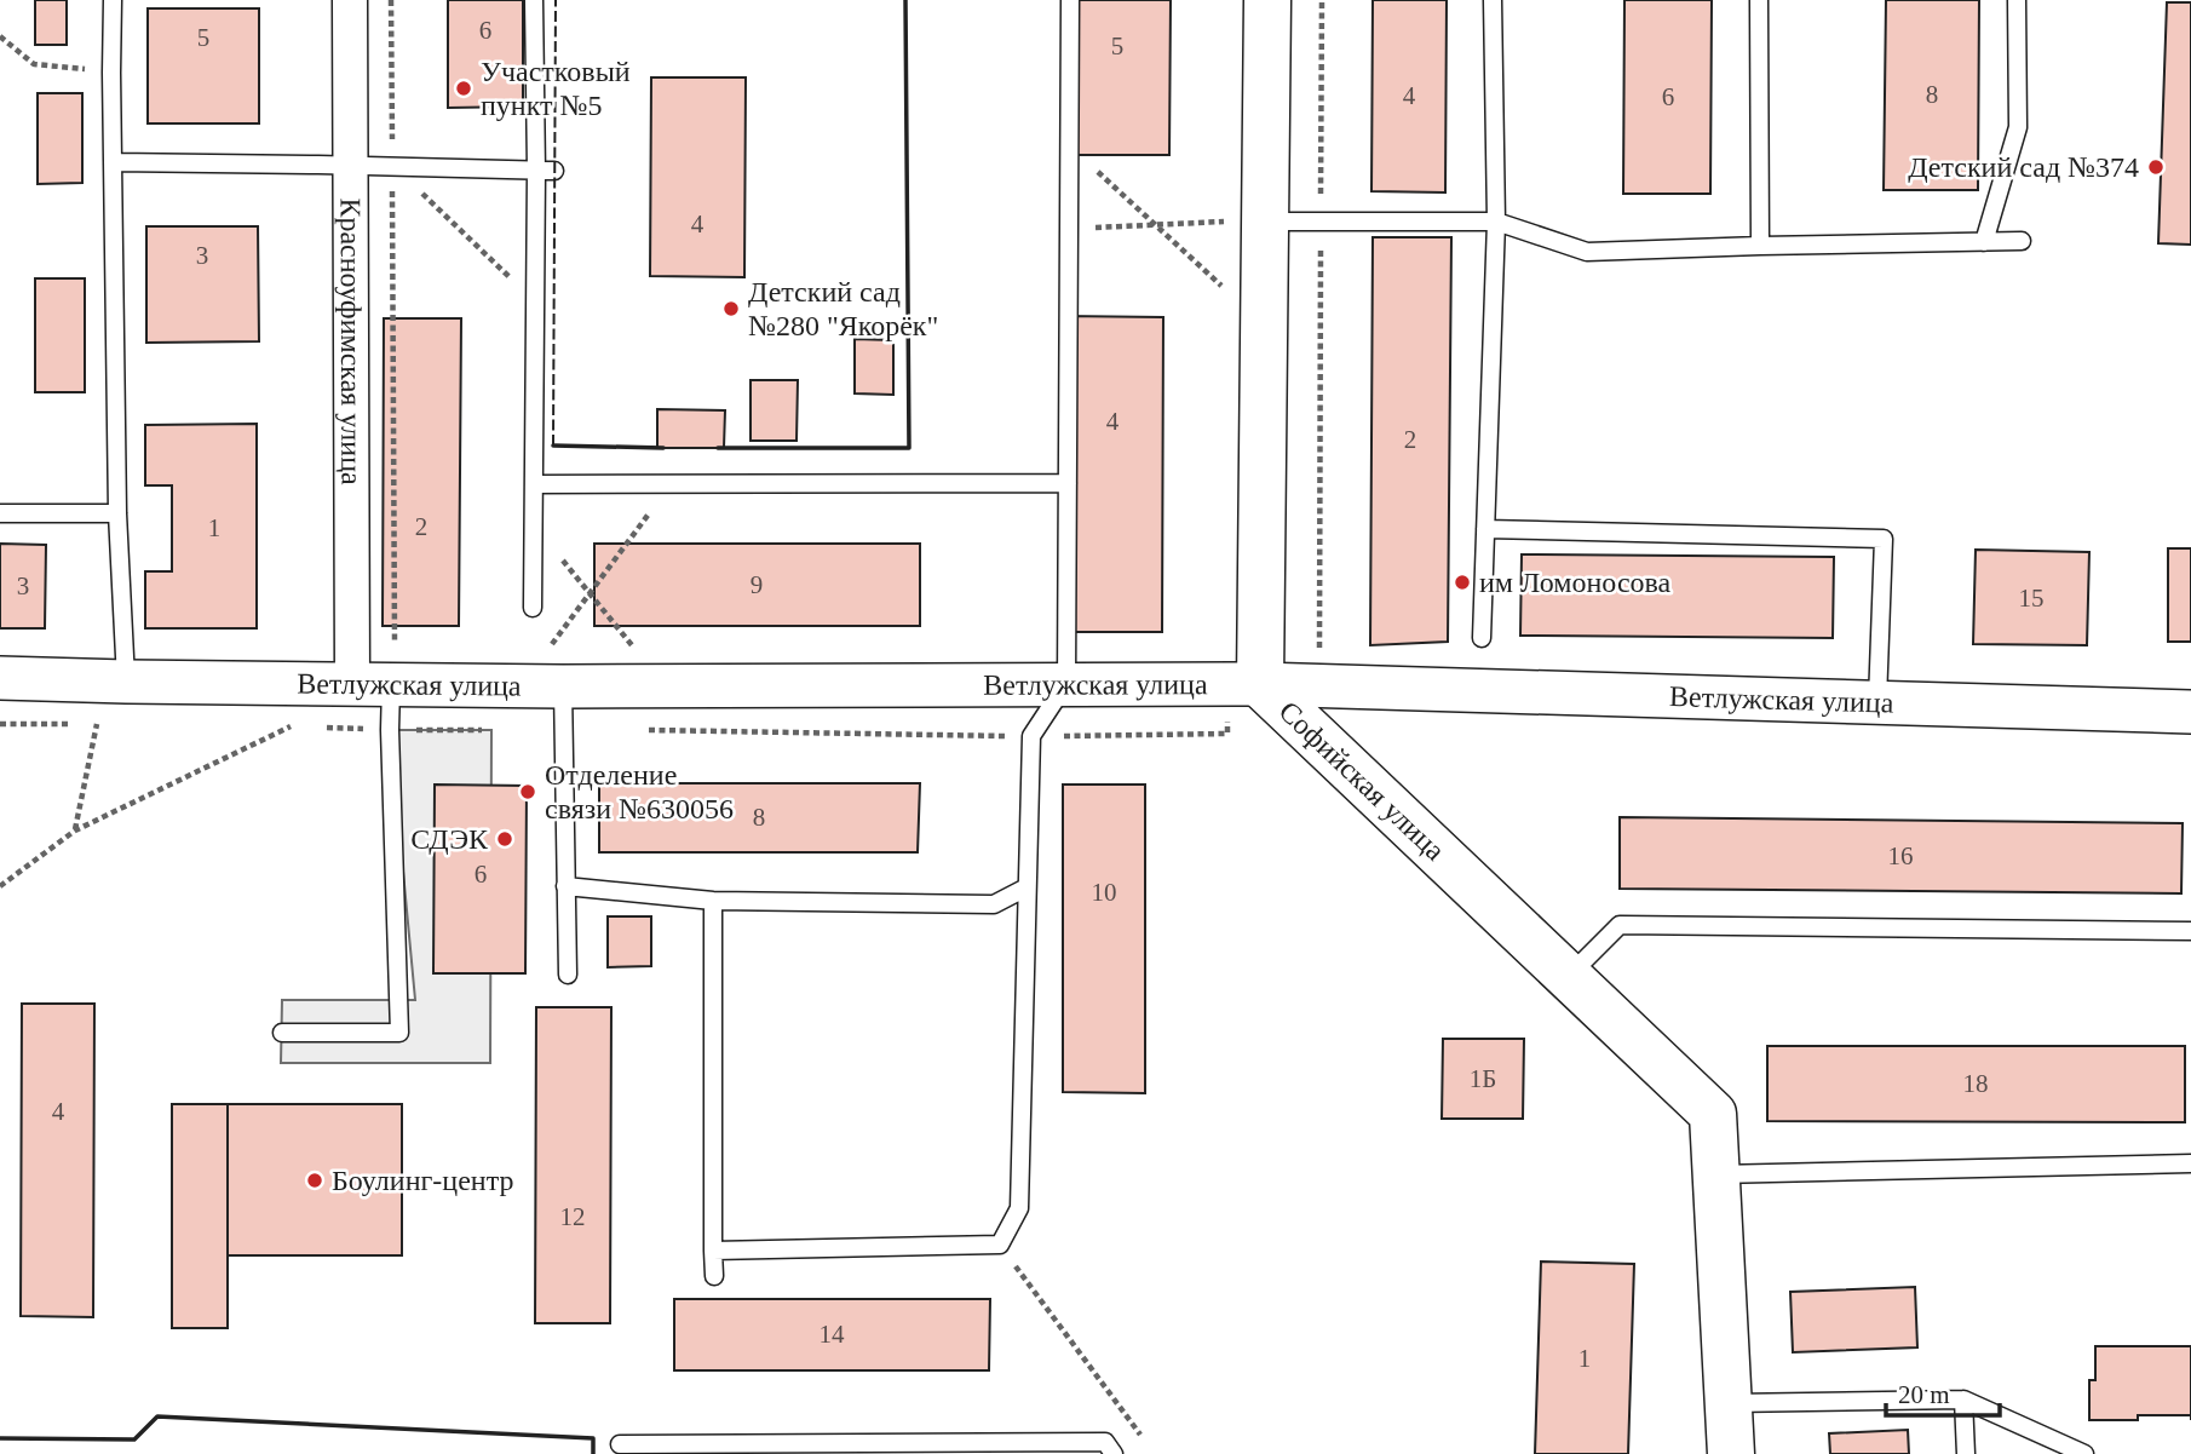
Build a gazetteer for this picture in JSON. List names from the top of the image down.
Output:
{
  "streets": {
    "main road": ["Софийская улица"],
    "street": ["Красноуфимская улица", "Ветлужская улица"]
  },
  "crossings": [
    ["Красноуфимская улица", "Ветлужская улица"],
    ["Ветлужская улица", "Софийская улица"]
  ],
  "places": [
    "Участковый пункт №5",
    "Детский сад №374",
    "Детский сад №280 \"Якорёк\"",
    "им Ломоносова",
    "Отделение связи №630056",
    "СДЭК",
    "Боулинг-центр"
  ],
  "house_numbers": [
    "6",
    "5",
    "5",
    "8",
    "4",
    "6",
    "4",
    "3",
    "4",
    "2",
    "2",
    "1",
    "9",
    "3",
    "15",
    "8",
    "16",
    "6",
    "10",
    "1Б",
    "18",
    "4",
    "12",
    "14",
    "1"
  ],
  "scale_bar": "20 m"
}
